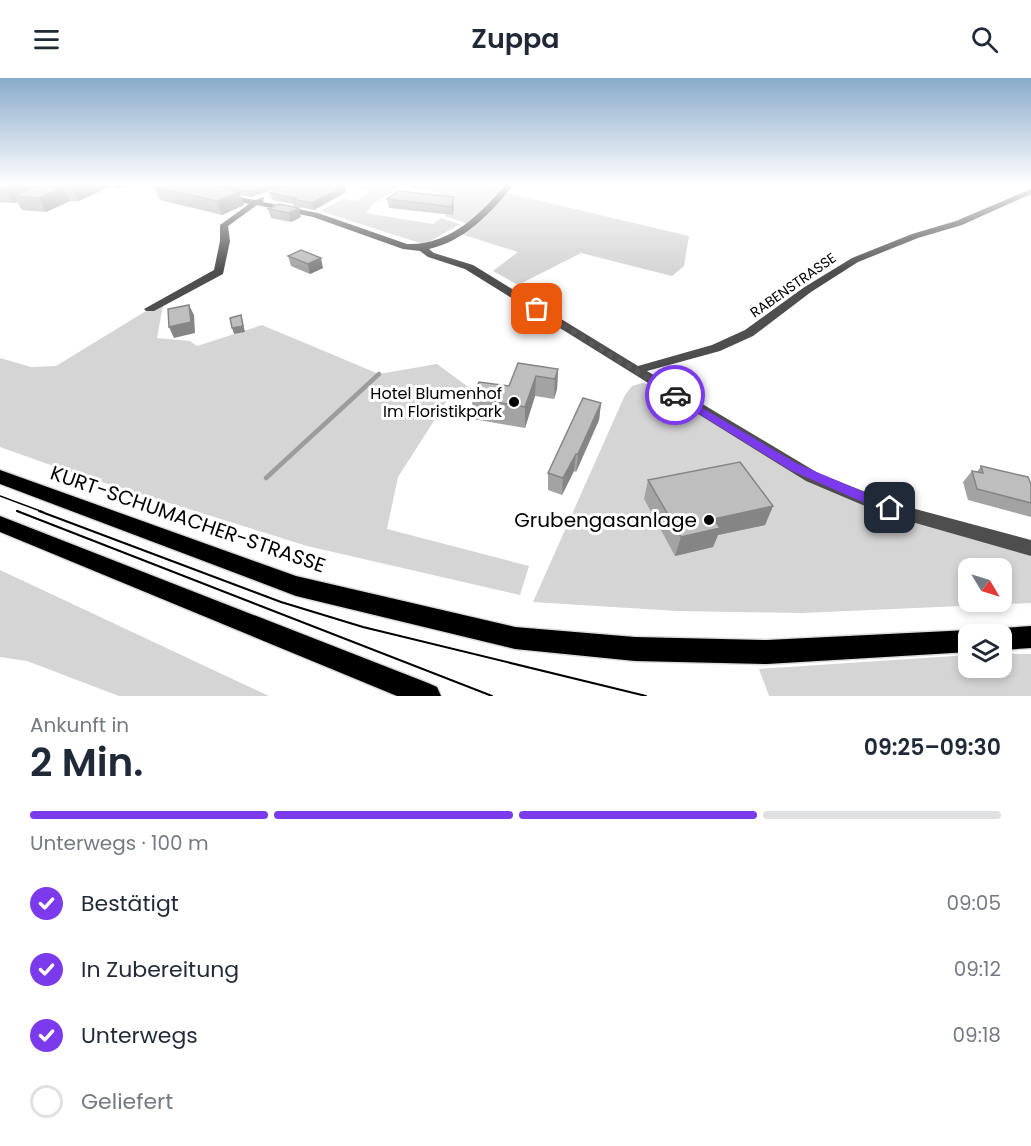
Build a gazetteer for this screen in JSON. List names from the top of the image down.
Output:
{
  "streets": {
    "main road": ["KURT-SCHUMACHER-STRASSE"],
    "street": ["RABENSTRASSE"]
  },
  "places": ["Hotel Blumenhof Im Floristikpark", "Grubengasanlage"],
  "north": "bottom right",
  "page": {
    "header": "Zuppa",
    "heading": ["2 Min.", "Ankunft in", "09:25–09:30"],
    "bar": "Unterwegs · 100 m",
    "list": [
      ["Bestätigt", "09:05"],
      ["In Zubereitung", "09:12"],
      ["Unterwegs", "09:18"],
      "Geliefert"
    ]
  }
}
